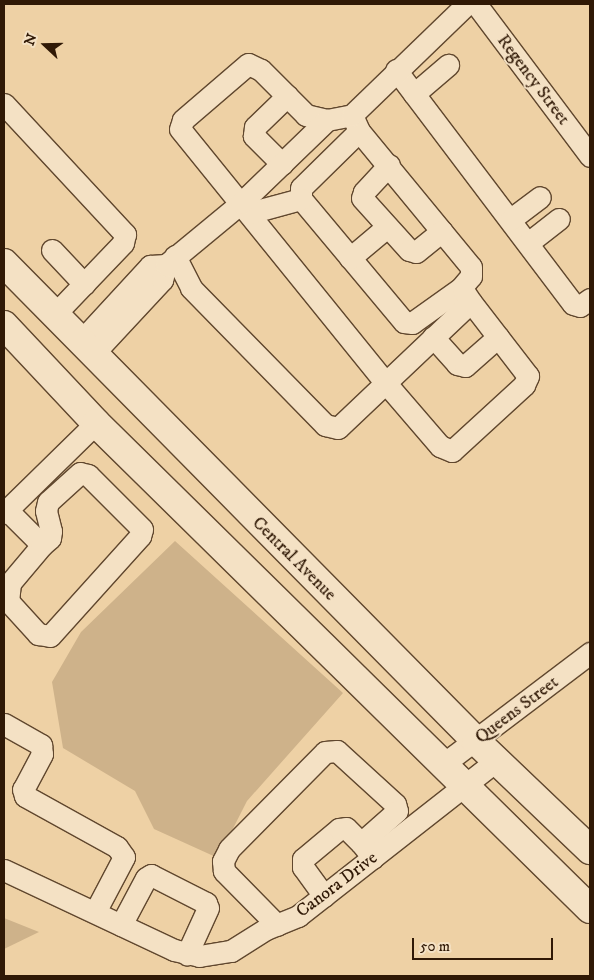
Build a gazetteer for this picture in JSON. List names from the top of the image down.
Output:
{
  "streets": {
    "main road": ["Central Avenue"],
    "street": ["Regency Street", "Queens Street", "Canora Drive"]
  },
  "crossings": [
    ["Central Avenue", "Queens Street"],
    ["Central Avenue", "Canora Drive"]
  ],
  "scale_bar": "50 m",
  "north": "left"
}
